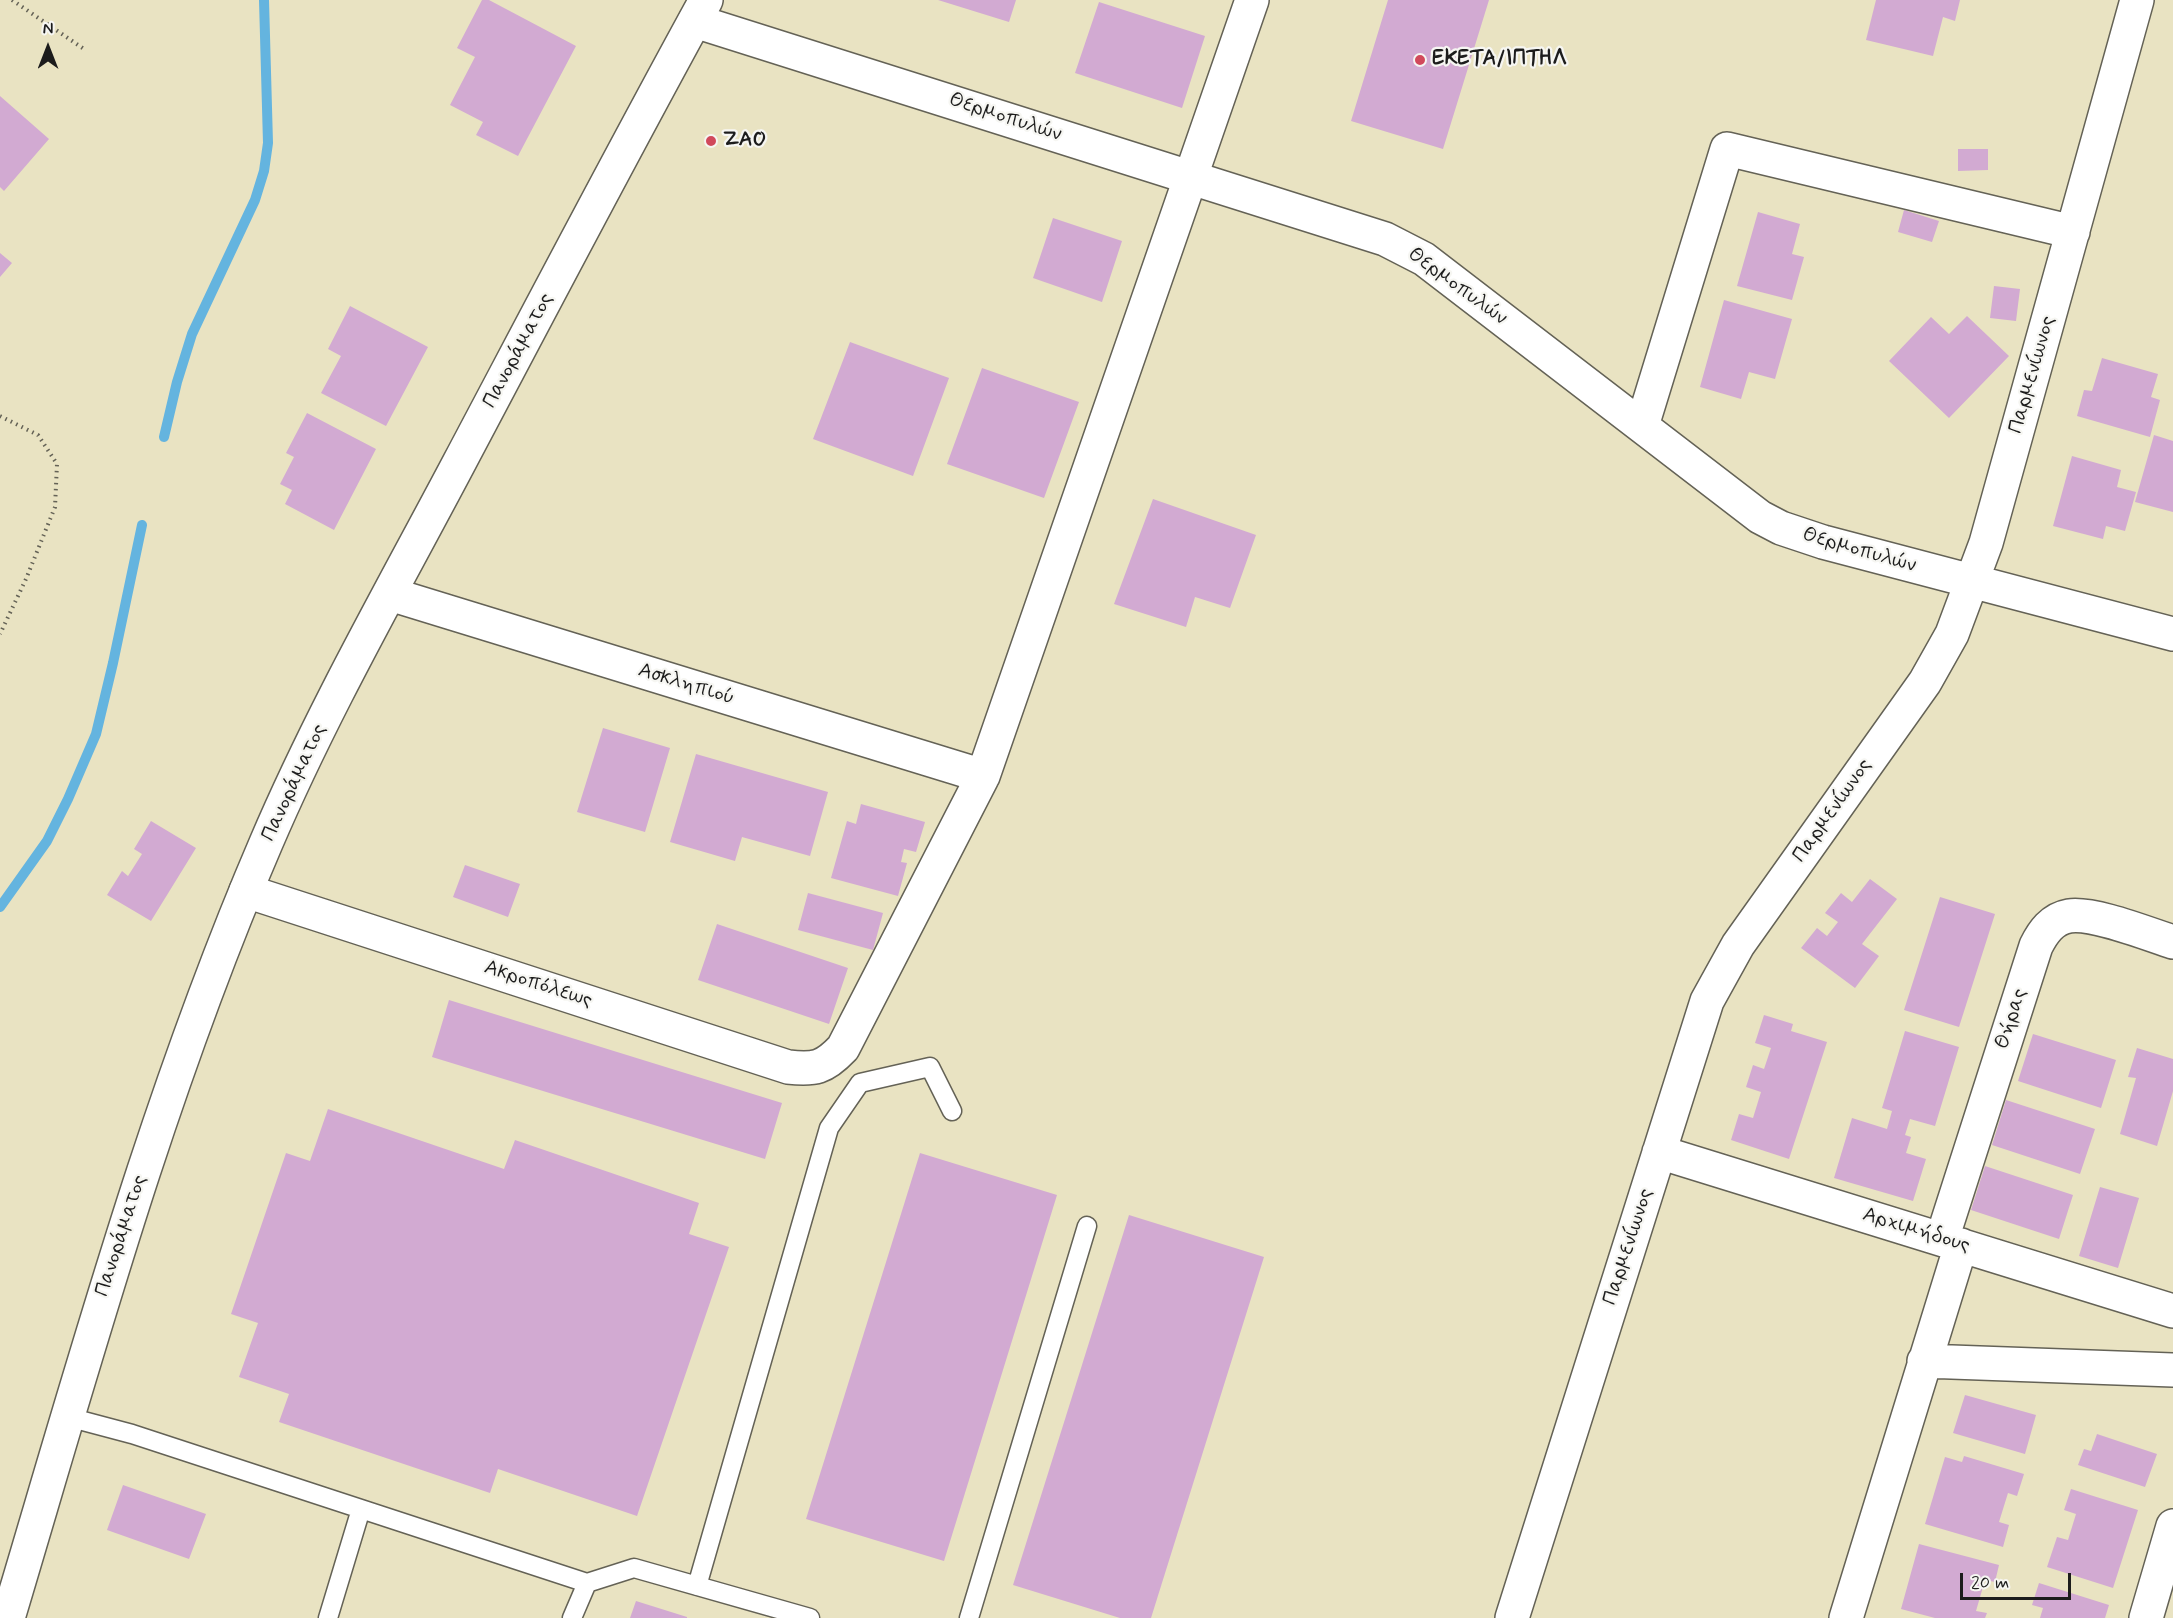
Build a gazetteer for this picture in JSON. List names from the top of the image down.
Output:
{
  "streets": {
    "street": [
      "Θερμοπυλών",
      "Πανοράματος",
      "Παρμενίωνος",
      "Ασκληπιού",
      "Ακροπόλεως",
      "Θήρας",
      "Αρχιμήδους"
    ]
  },
  "crossings": [
    ["Θερμοπυλών", "Πανοράματος"],
    ["Θερμοπυλών", "Παρμενίωνος"],
    ["Πανοράματος", "Ασκληπιού"],
    ["Πανοράματος", "Ακροπόλεως"],
    ["Παρμενίωνος", "Αρχιμήδους"],
    ["Ασκληπιού", "Ακροπόλεως"],
    ["Θήρας", "Αρχιμήδους"]
  ],
  "places": ["ΕΚΕΤΑ/ΙΠΤΗΛ", "ZAO"],
  "scale_bar": "20 m",
  "north": "top"
}
